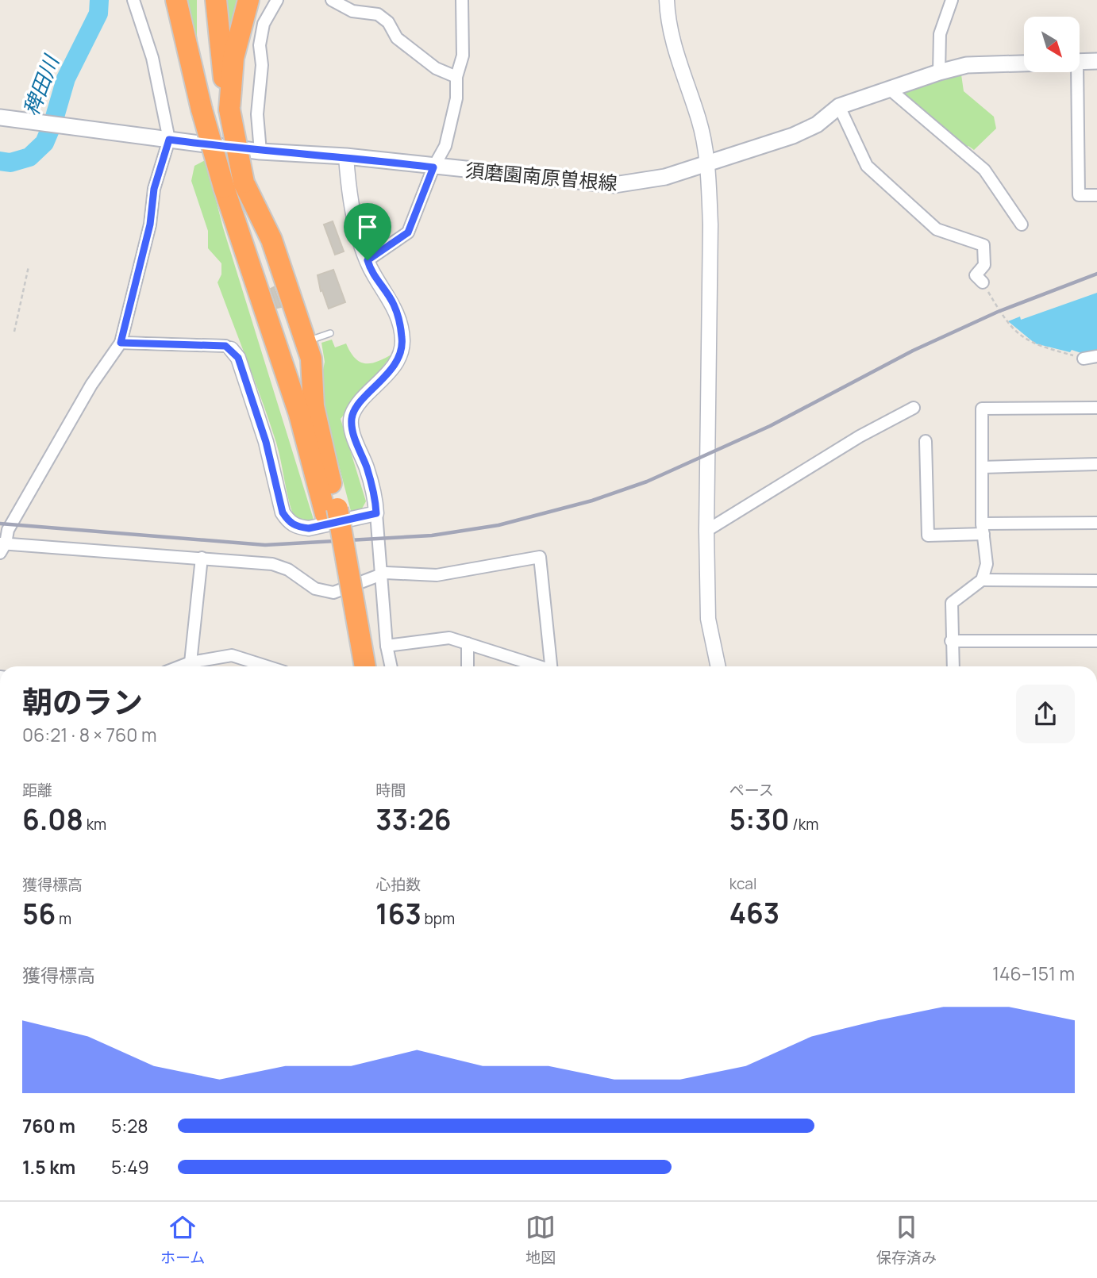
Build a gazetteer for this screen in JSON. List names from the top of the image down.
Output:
{
  "streets": {
    "main road": ["須磨園南原曽根線"]
  },
  "water": ["稗田川"],
  "north": "bottom right",
  "page": {
    "heading": ["朝のラン", "06:21 · 8 × 760 m"],
    "stats": [
      ["距離", "6.08 km"],
      ["時間", "33:26"],
      ["ペース", "5:30 /km"],
      ["獲得標高", "56 m"],
      ["心拍数", "163 bpm"],
      ["kcal", "463"]
    ],
    "chart": ["獲得標高", "146–151 m"],
    "list": [
      {
        "name": "760 m",
        "note": "5:28"
      },
      {
        "name": "1.5 km",
        "note": "5:49"
      }
    ],
    "tabs": ["ホーム", "地図", "保存済み"]
  }
}
